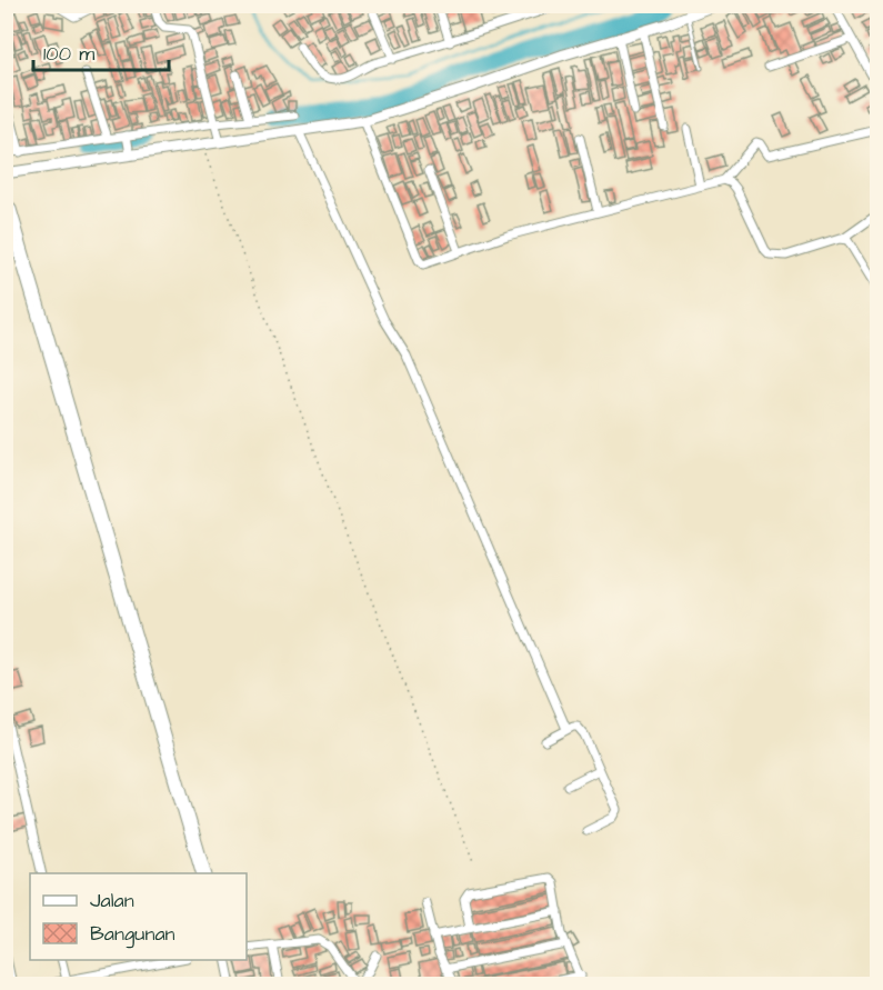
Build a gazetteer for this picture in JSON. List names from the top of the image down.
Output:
{
  "legend": ["Jalan", "Bangunan"],
  "scale_bar": "100 m"
}
